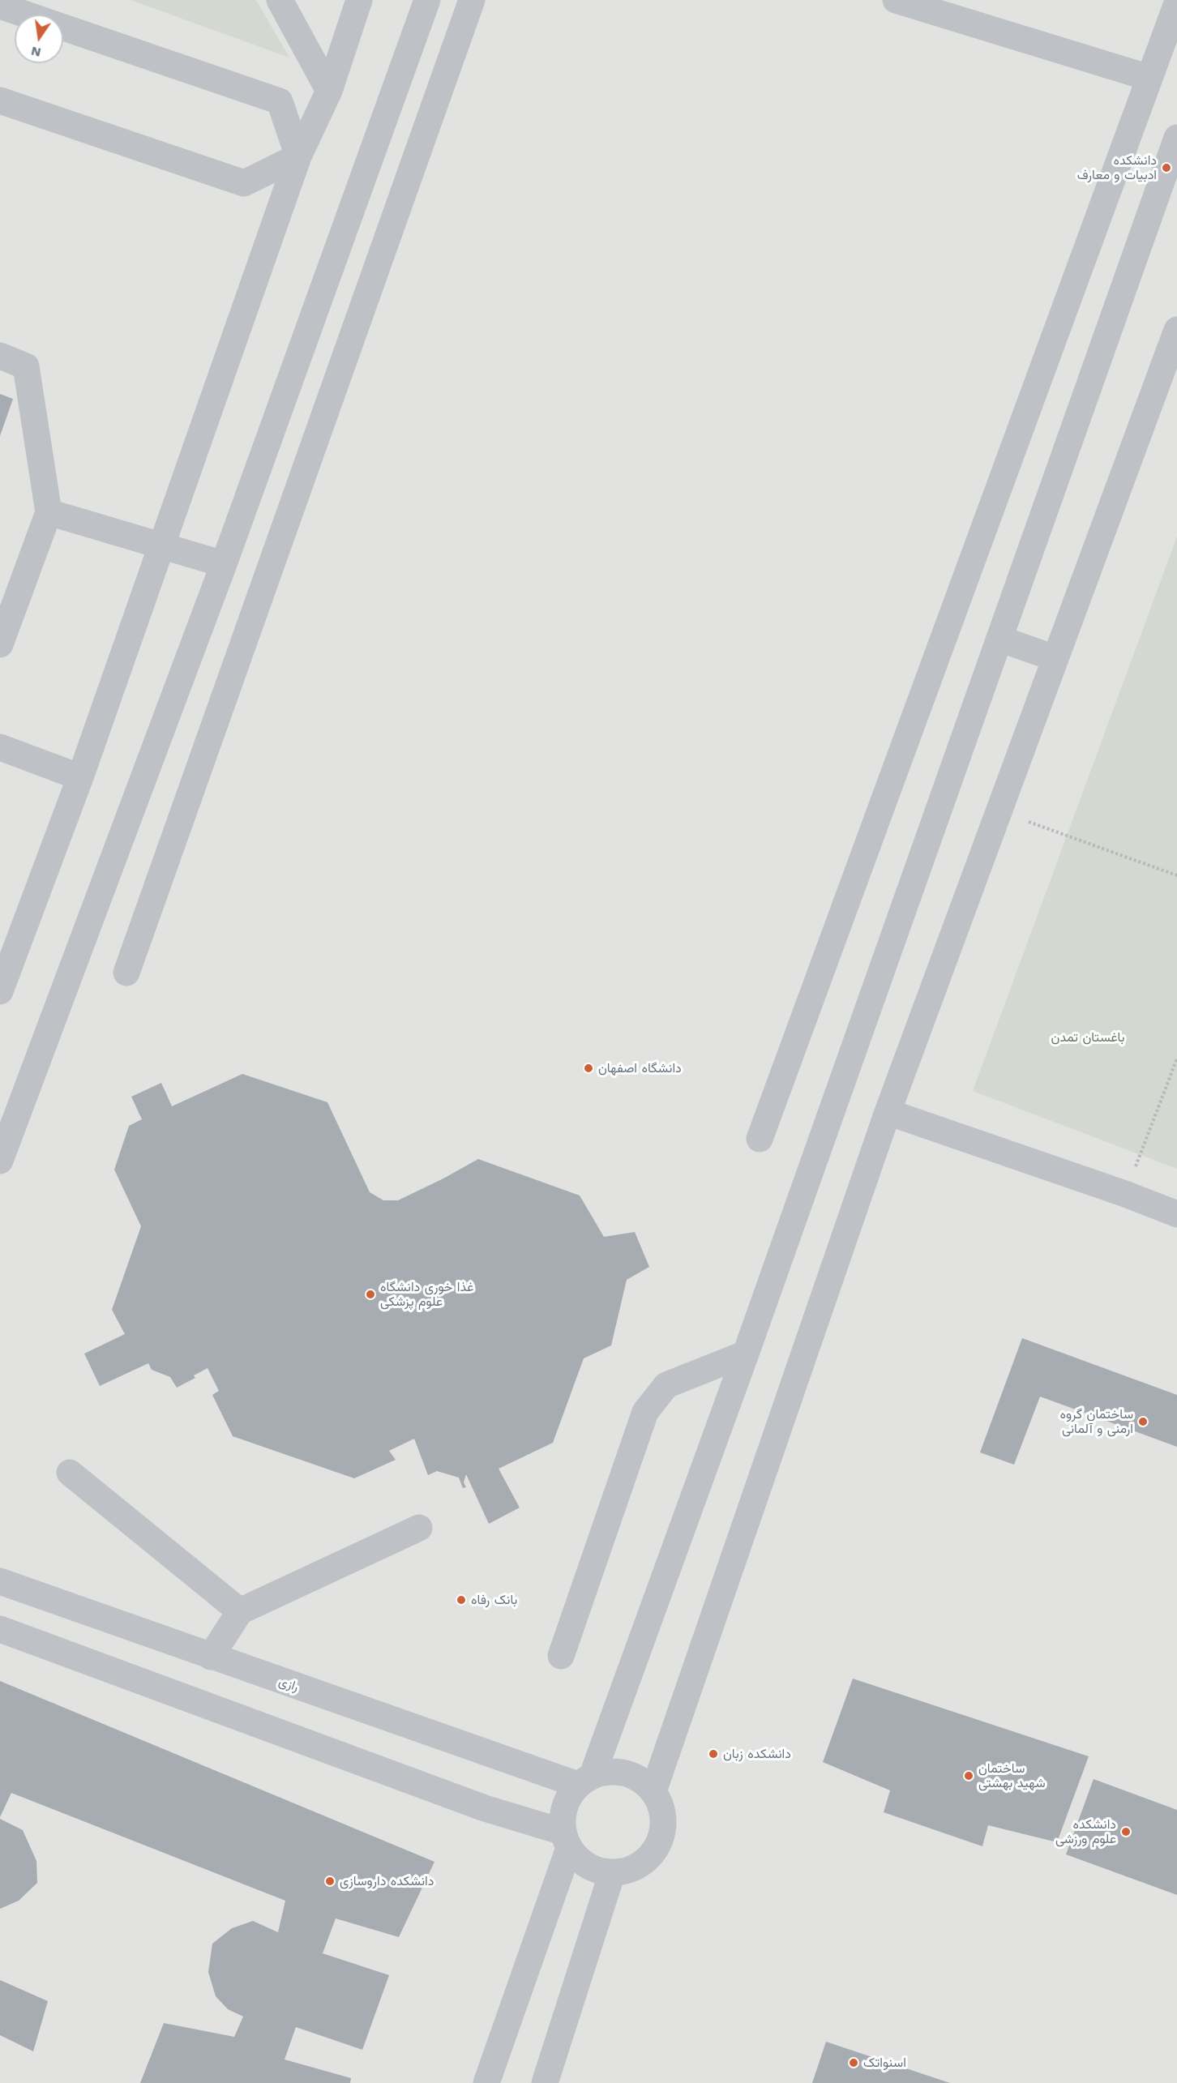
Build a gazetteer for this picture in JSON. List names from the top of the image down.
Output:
{
  "streets": {
    "street": ["رازی"]
  },
  "parks": ["باغستان تمدن"],
  "places": [
    "دانشکده ادبیات و معارف",
    "دانشگاه اصفهان",
    "غذا خوری دانشگاه علوم پزشکی",
    "ساختمان گروه ارمنی و آلمانی",
    "بانک رفاه",
    "دانشکده زبان",
    "ساختمان شهید بهشتی",
    "دانشکده علوم ورزشی",
    "دانشکده داروسازی",
    "اسنواتک"
  ],
  "north": "bottom"
}
